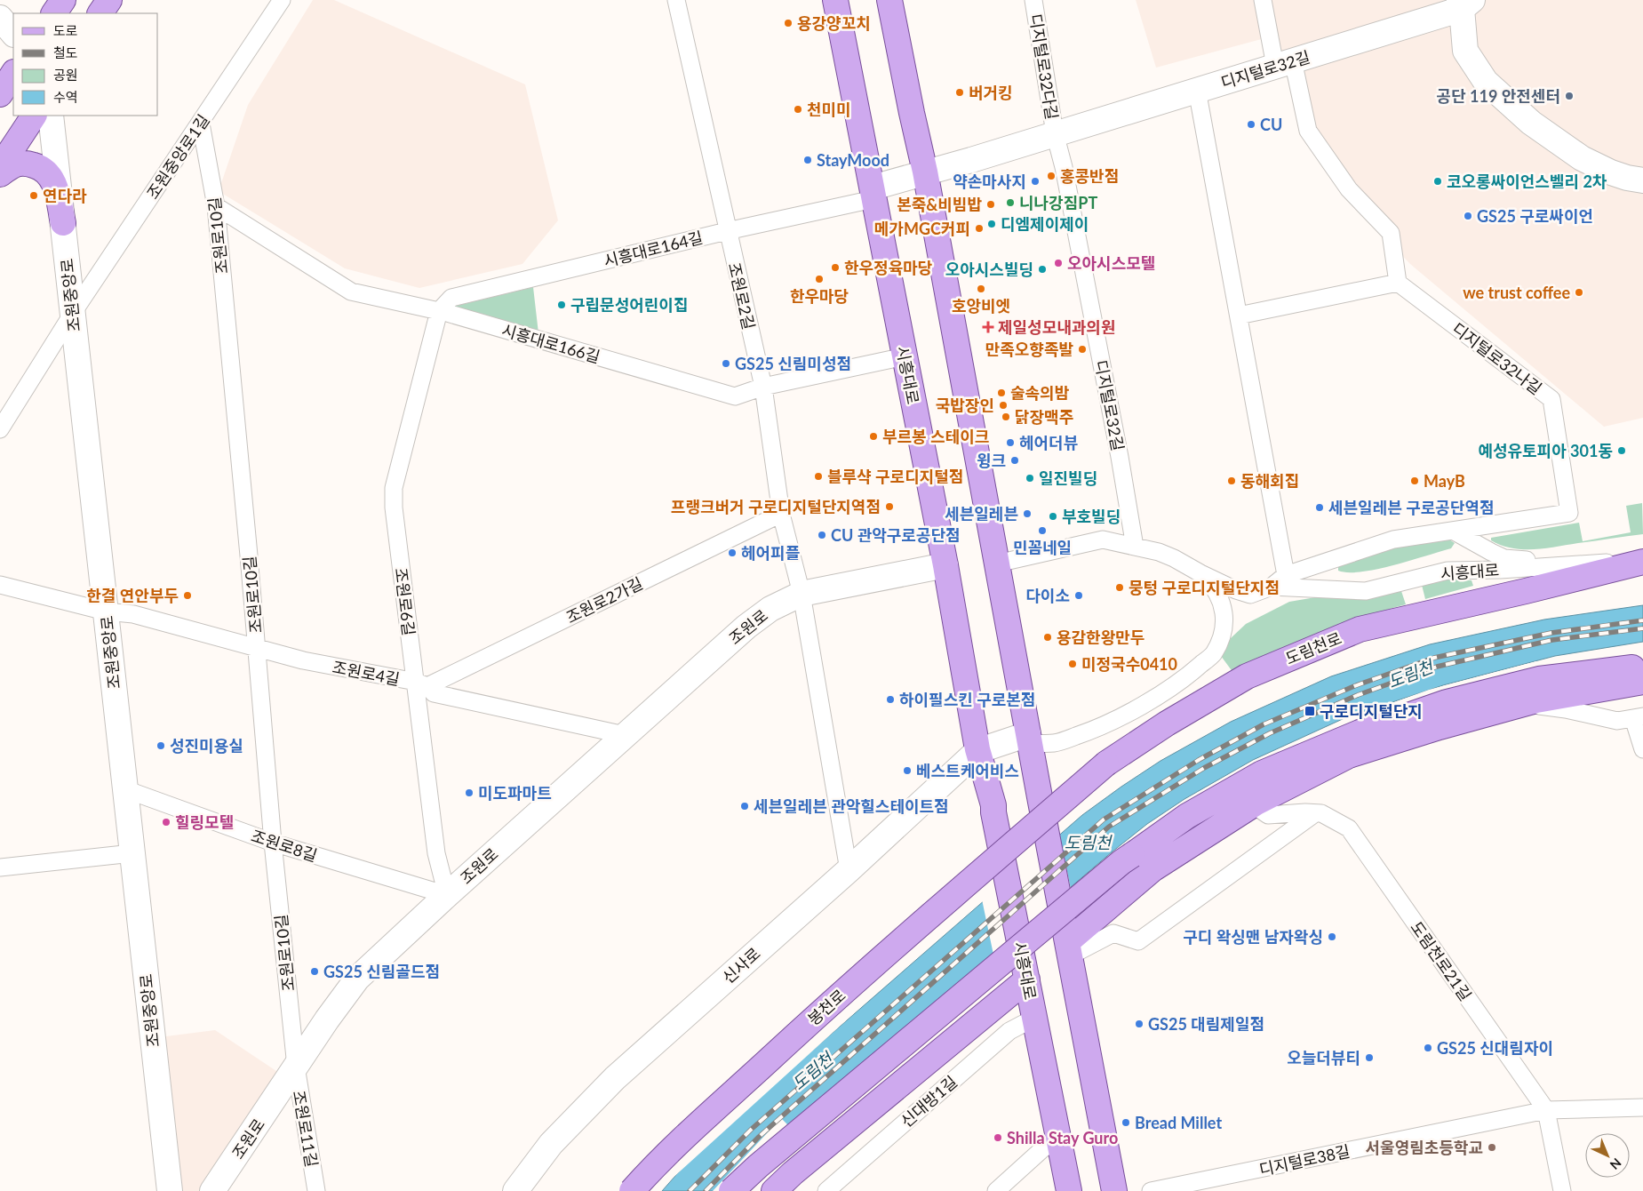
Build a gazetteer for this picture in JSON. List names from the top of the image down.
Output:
{
  "streets": {
    "main road": ["시흥대로", "도림천로", "봉천로"],
    "street": [
      "디지털로32다길",
      "디지털로32길",
      "조원중앙로1길",
      "조원로10길",
      "시흥대로164길",
      "조원중앙로",
      "조원로2길",
      "시흥대로166길",
      "디지털로32나길",
      "조원로2가길",
      "조원로6길",
      "조원로",
      "조원로4길",
      "조원로8길",
      "도림천로21길",
      "신사로",
      "신대방1길",
      "조원로11길",
      "디지털로38길"
    ]
  },
  "crossings": [
    ["디지털로32다길", "디지털로32길"],
    ["디지털로32길", "시흥대로164길"],
    ["디지털로32길", "시흥대로"],
    ["조원중앙로1길", "조원로10길"],
    ["조원중앙로1길", "조원중앙로"],
    ["조원로10길", "시흥대로166길"],
    ["조원로10길", "조원로"],
    ["조원로10길", "조원로4길"],
    ["조원로10길", "조원로8길"],
    ["조원로10길", "조원로11길"],
    ["시흥대로164길", "조원로2길"],
    ["시흥대로164길", "시흥대로166길"],
    ["시흥대로164길", "시흥대로"],
    ["시흥대로164길", "조원로6길"],
    ["조원중앙로", "조원로4길"],
    ["조원중앙로", "조원로8길"],
    ["조원로2길", "시흥대로166길"],
    ["조원로2길", "조원로2가길"],
    ["조원로2길", "조원로"],
    ["시흥대로166길", "시흥대로"],
    ["시흥대로166길", "조원로6길"],
    ["디지털로32나길", "시흥대로"],
    ["시흥대로", "조원로"],
    ["시흥대로", "도림천로"],
    ["시흥대로", "신사로"],
    ["시흥대로", "신대방1길"],
    ["조원로2가길", "조원로6길"],
    ["조원로2가길", "조원로4길"],
    ["조원로6길", "조원로"],
    ["조원로6길", "조원로4길"],
    ["조원로6길", "조원로8길"],
    ["조원로", "조원로4길"],
    ["조원로", "조원로8길"],
    ["조원로", "조원로11길"],
    ["도림천로", "봉천로"],
    ["도림천로21길", "디지털로38길"]
  ],
  "water": ["도림천"],
  "places": {
    "other": [
      "용강양꼬치",
      "버거킹",
      "공단 119 안전센터",
      "천미미",
      "CU",
      "StayMood",
      "홍콩반점",
      "약손마사지",
      "코오롱싸이언스벨리 2차",
      "연다라",
      "니나강짐PT",
      "본죽&비빔밥",
      "GS25 구로싸이언",
      "디엠제이제이",
      "메가MGC커피",
      "오아시스모텔",
      "한우정육마당",
      "오아시스빌딩",
      "한우마당",
      "호앙비엣",
      "we trust coffee",
      "구립문성어린이집",
      "만족오향족발",
      "GS25 신림미성점",
      "술속의밤",
      "국밥장인",
      "닭장맥주",
      "부르봉 스테이크",
      "헤어더뷰",
      "예성유토피아 301동",
      "윙크",
      "블루샥 구로디지털점",
      "일진빌딩",
      "동해회집",
      "MayB",
      "프랭크버거 구로디지털단지역점",
      "세븐일레븐 구로공단역점",
      "세븐일레븐",
      "부호빌딩",
      "민꼼네일",
      "CU 관악구로공단점",
      "헤어피플",
      "뭉텅 구로디지털단지점",
      "한결 연안부두",
      "다이소",
      "용감한왕만두",
      "미정국수0410",
      "하이필스킨 구로본점",
      "성진미용실",
      "베스트케어비스",
      "미도파마트",
      "세븐일레븐 관악힐스테이트점",
      "힐링모텔",
      "구디 왁싱맨 남자왁싱",
      "GS25 신림골드점",
      "GS25 대림제일점",
      "GS25 신대림자이",
      "오늘더뷰티",
      "Bread Millet",
      "Shilla Stay Guro",
      "서울영림초등학교"
    ],
    "health": ["제일성모내과의원"],
    "transit": ["구로디지털단지"]
  },
  "legend": [
    "도로",
    "철도",
    "공원",
    "수역"
  ],
  "north": "bottom right"
}
